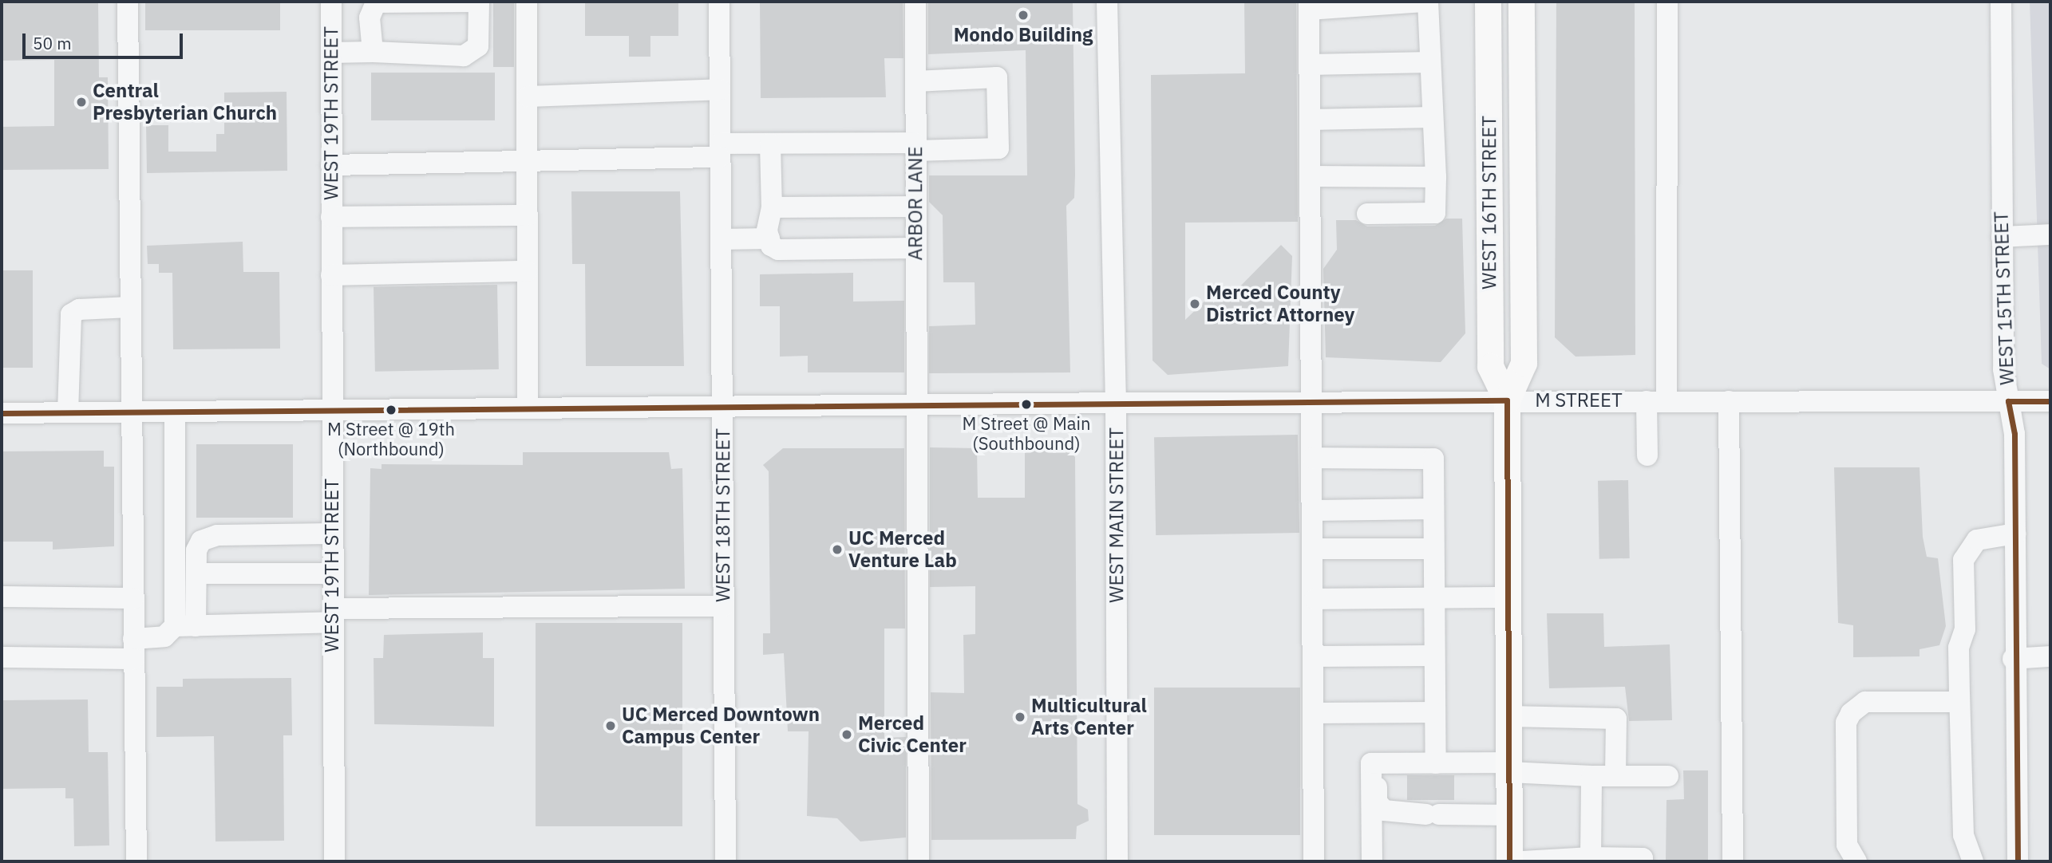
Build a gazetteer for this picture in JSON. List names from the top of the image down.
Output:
{
  "streets": {
    "main road": ["WEST 16TH STREET"],
    "street": [
      "WEST 19TH STREET",
      "ARBOR LANE",
      "WEST 15TH STREET",
      "M STREET",
      "WEST 18TH STREET",
      "WEST MAIN STREET"
    ]
  },
  "crossings": [
    ["WEST 19TH STREET", "M STREET"],
    ["WEST 16TH STREET", "M STREET"],
    ["ARBOR LANE", "M STREET"],
    ["WEST 15TH STREET", "M STREET"],
    ["M STREET", "WEST 18TH STREET"],
    ["M STREET", "WEST MAIN STREET"]
  ],
  "places": [
    "Mondo Building",
    "Central Presbyterian Church",
    "Merced County District Attorney",
    "M Street @ Main (Southbound)",
    "M Street @ 19th (Northbound)",
    "UC Merced Venture Lab",
    "Multicultural Arts Center",
    "UC Merced Downtown Campus Center",
    "Merced Civic Center"
  ],
  "scale_bar": "50 m"
}
